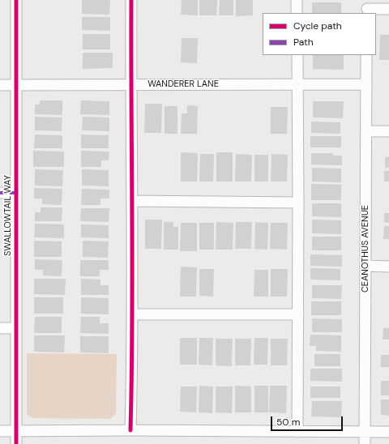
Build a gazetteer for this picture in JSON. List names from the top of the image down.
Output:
{
  "streets": {
    "street": ["WANDERER LANE", "SWALLOWTAIL WAY", "CEANOTHUS AVENUE"]
  },
  "crossings": [
    ["WANDERER LANE", "SWALLOWTAIL WAY"],
    ["WANDERER LANE", "CEANOTHUS AVENUE"]
  ],
  "legend": ["Cycle path", "Path"],
  "scale_bar": "50 m"
}
